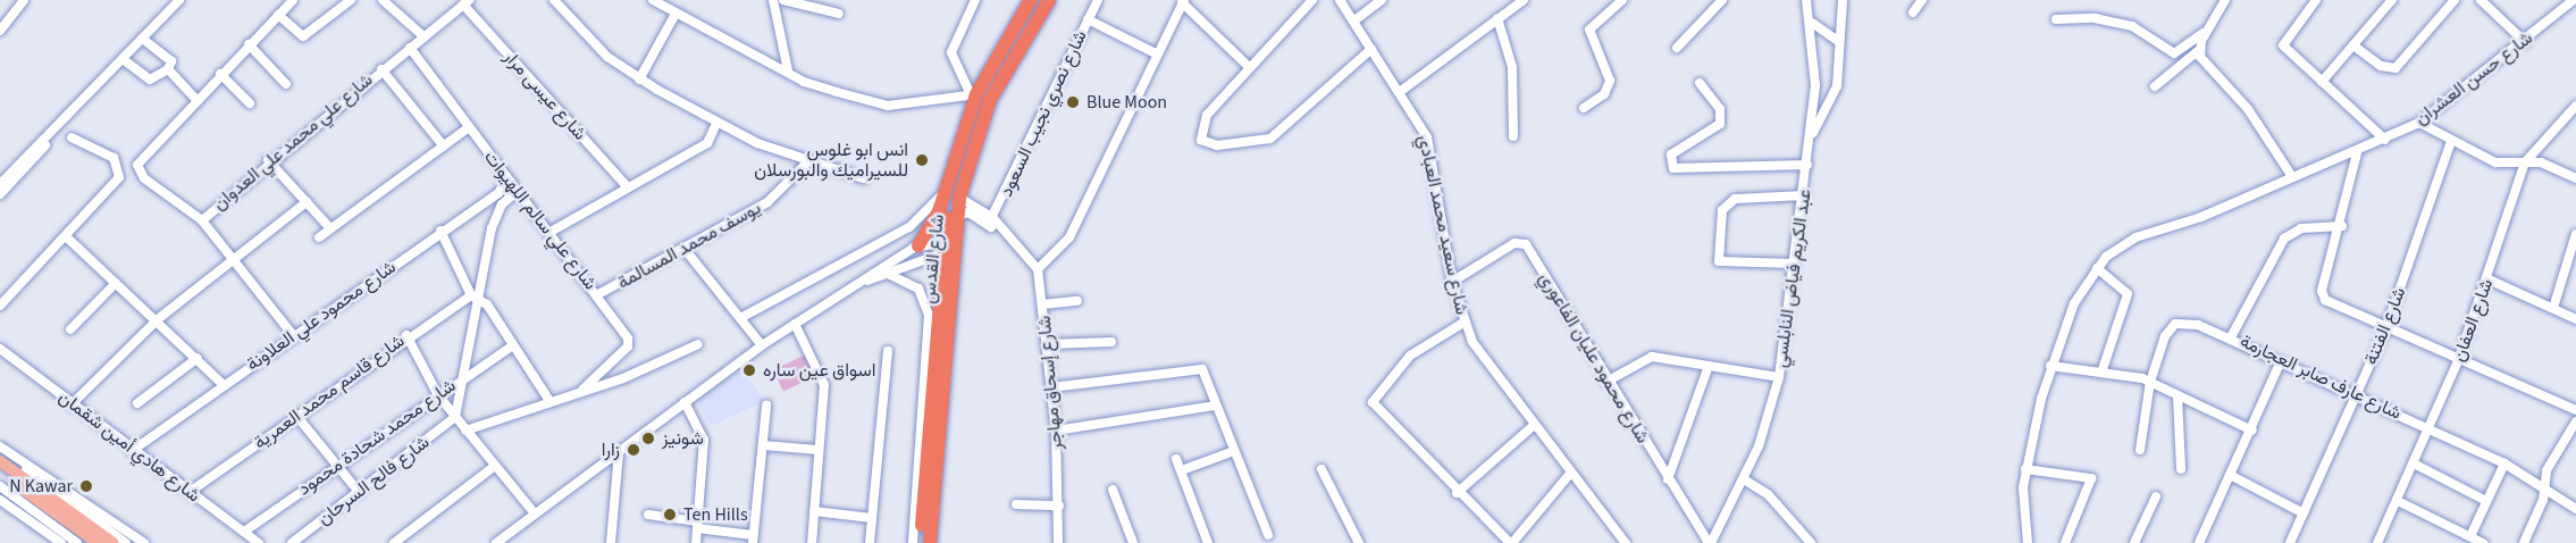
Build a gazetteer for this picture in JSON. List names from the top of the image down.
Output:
{
  "streets": {
    "highway": ["شارع القدس"],
    "street": [
      "شارع حسن العشران",
      "شارع عيسى مرار",
      "شارع نصري نجيب السعود",
      "شارع علي محمد علي العدوان",
      "شارع علي سالم اللهيوات",
      "شارع سعيد محمد العبادي",
      "يوسف محمد المسالمة",
      "عبد الكريم فياض النابلسي",
      "شارع محمود علي العلاونة",
      "شارع العفان",
      "شارع الفتنة",
      "شارع محمود عليان الفاعوري",
      "شارع عارف صابر العجارمة",
      "شارع إسحاق مهاجر",
      "شارع قاسم محمد العمرية",
      "شارع محمد شحادة محمود",
      "شارع هادي أمين شقمان",
      "شارع فالح السرحان"
    ]
  },
  "crossings": [
    ["شارع عيسى مرار", "شارع علي محمد علي العدوان"],
    ["شارع علي محمد علي العدوان", "شارع علي سالم اللهيوات"],
    ["شارع علي محمد علي العدوان", "شارع محمود علي العلاونة"],
    ["شارع علي سالم اللهيوات", "يوسف محمد المسالمة"],
    ["شارع علي سالم اللهيوات", "شارع محمود علي العلاونة"],
    ["شارع سعيد محمد العبادي", "شارع محمود عليان الفاعوري"],
    ["عبد الكريم فياض النابلسي", "شارع محمود عليان الفاعوري"],
    ["شارع محمود علي العلاونة", "شارع هادي أمين شقمان"],
    ["شارع العفان", "شارع عارف صابر العجارمة"],
    ["شارع الفتنة", "شارع عارف صابر العجارمة"],
    ["شارع قاسم محمد العمرية", "شارع هادي أمين شقمان"],
    ["شارع محمد شحادة محمود", "شارع هادي أمين شقمان"]
  ],
  "places": [
    "Blue Moon",
    "انس ابو غلوس للسيراميك والبورسلان",
    "اسواق عين ساره",
    "شونيز",
    "زارا",
    "N Kawar",
    "Ten Hills"
  ]
}
